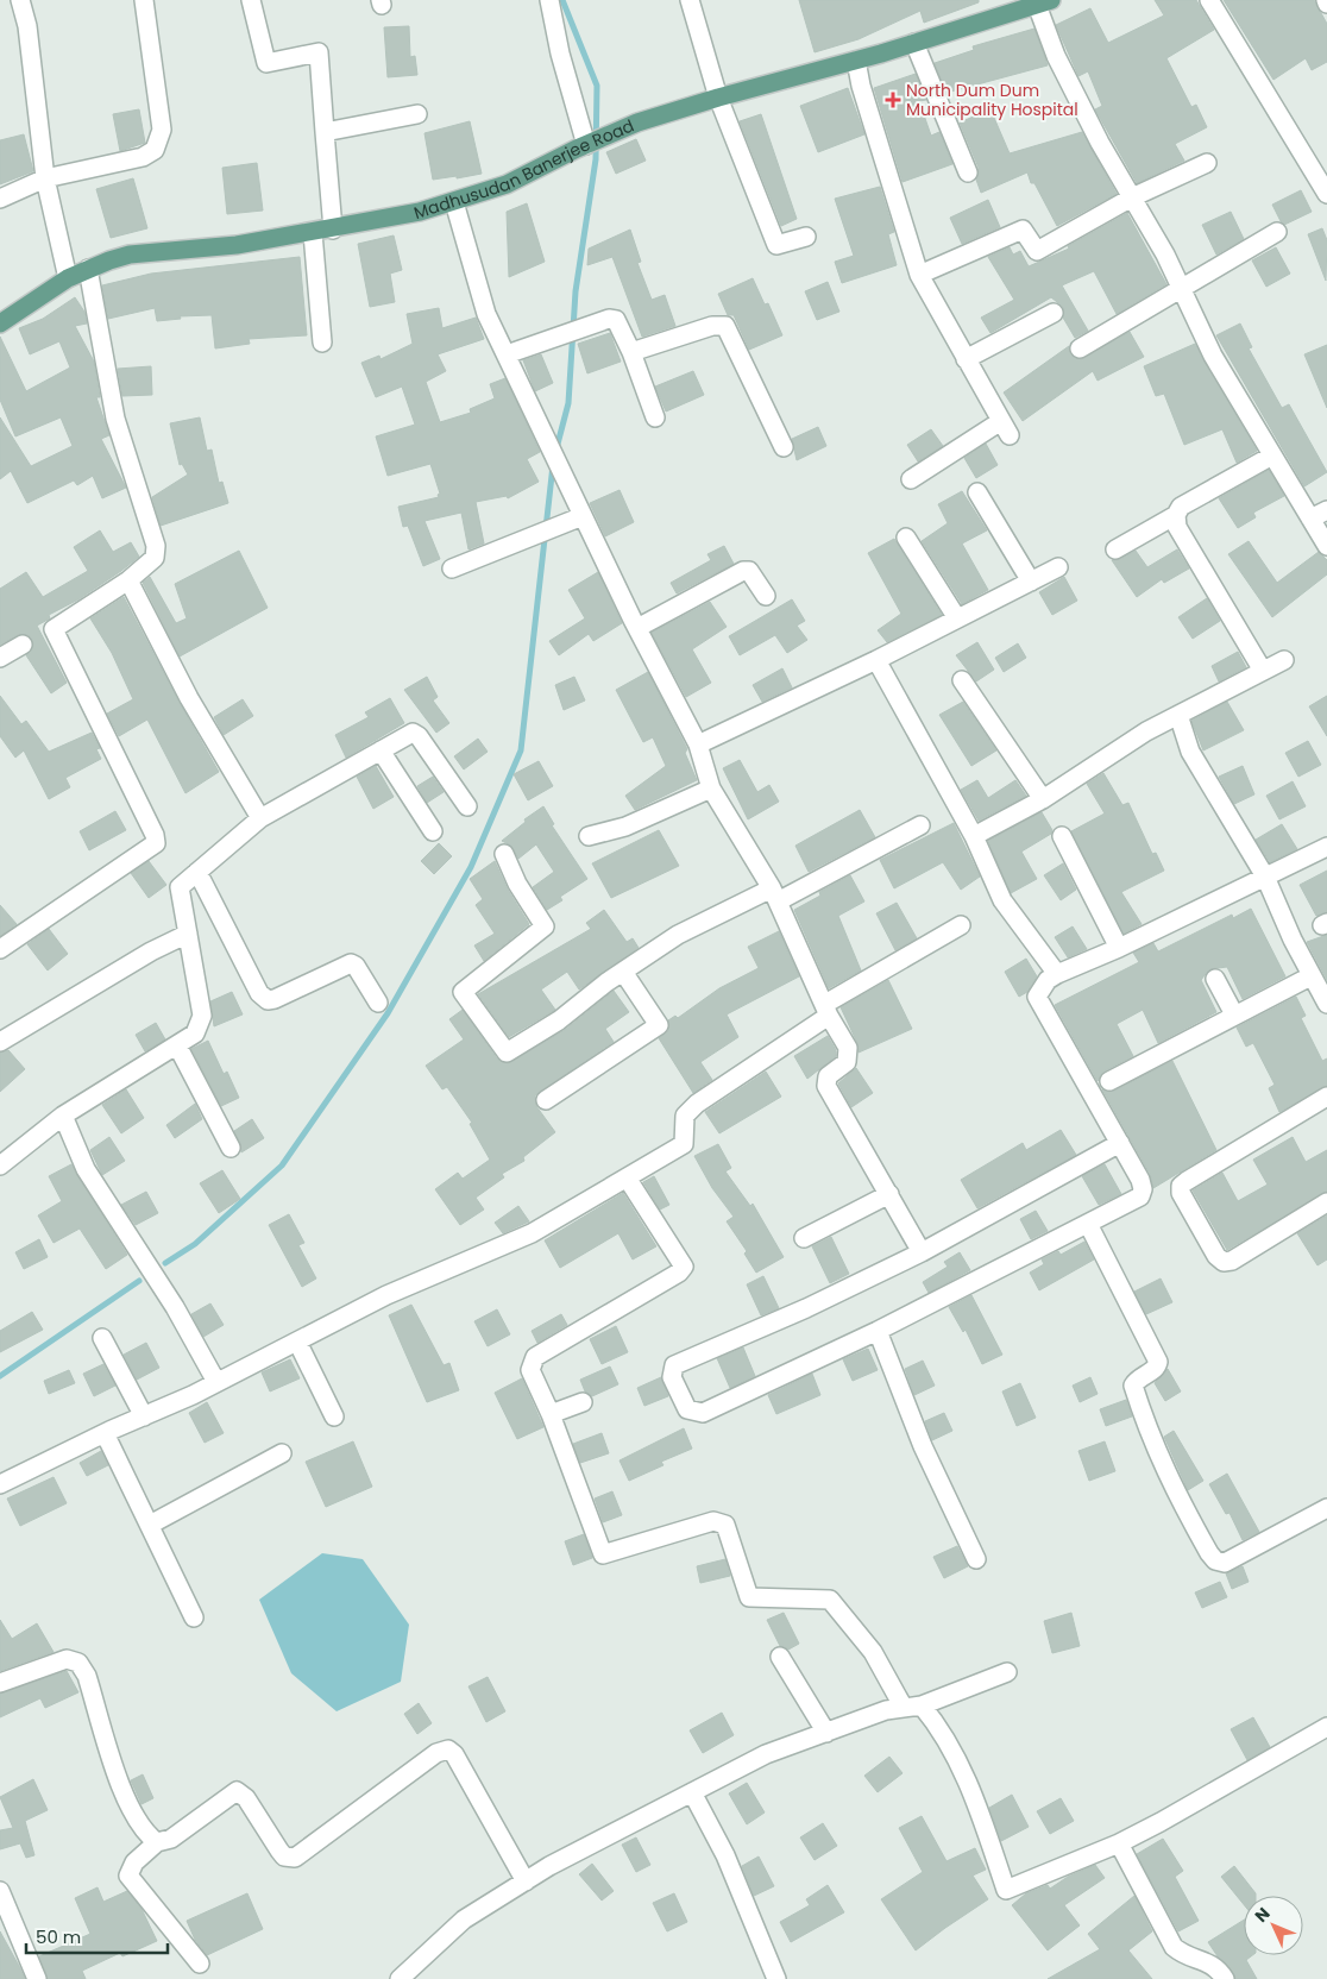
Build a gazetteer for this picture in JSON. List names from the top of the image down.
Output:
{
  "streets": {
    "main road": ["Madhusudan Banerjee Road"]
  },
  "places": {
    "health": ["North Dum Dum Municipality Hospital"]
  },
  "scale_bar": "50 m",
  "north": "top left"
}
